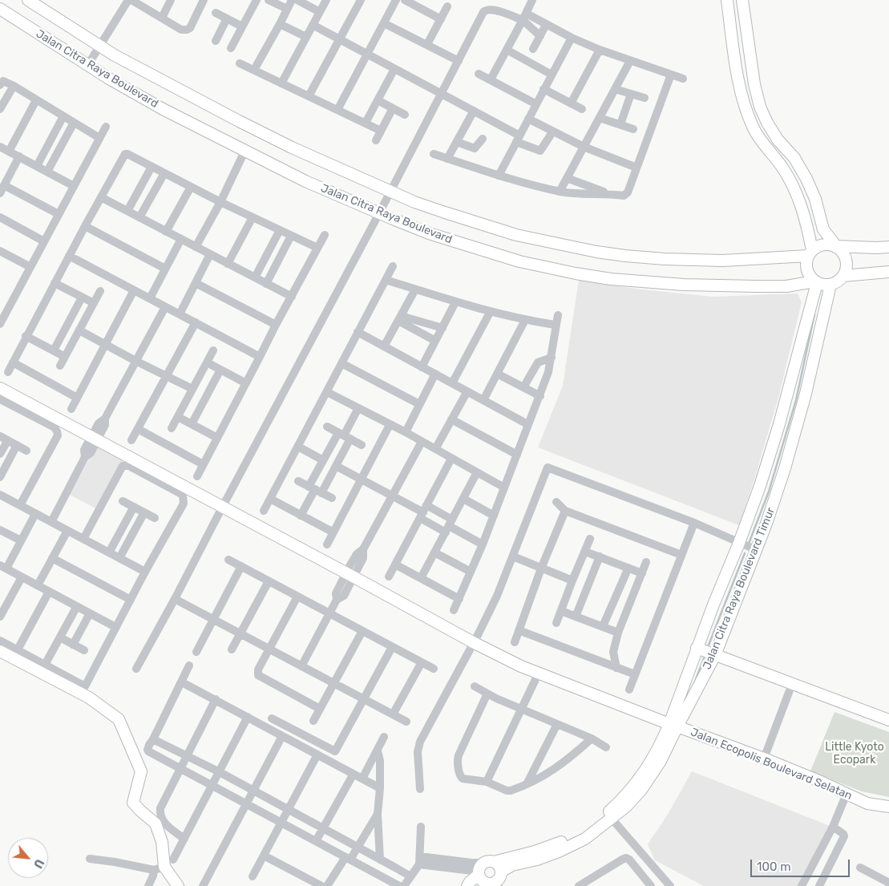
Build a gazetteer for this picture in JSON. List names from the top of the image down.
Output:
{
  "streets": {
    "street": ["Jalan Citra Raya Boulevard", "Jalan Citra Raya Boulevard Timur", "Jalan Ecopolis Boulevard Selatan"]
  },
  "crossings": [
    ["Jalan Citra Raya Boulevard", "Jalan Citra Raya Boulevard Timur"],
    ["Jalan Citra Raya Boulevard Timur", "Jalan Ecopolis Boulevard Selatan"]
  ],
  "parks": ["Little Kyoto Ecopark"],
  "scale_bar": "100 m",
  "north": "bottom right"
}
